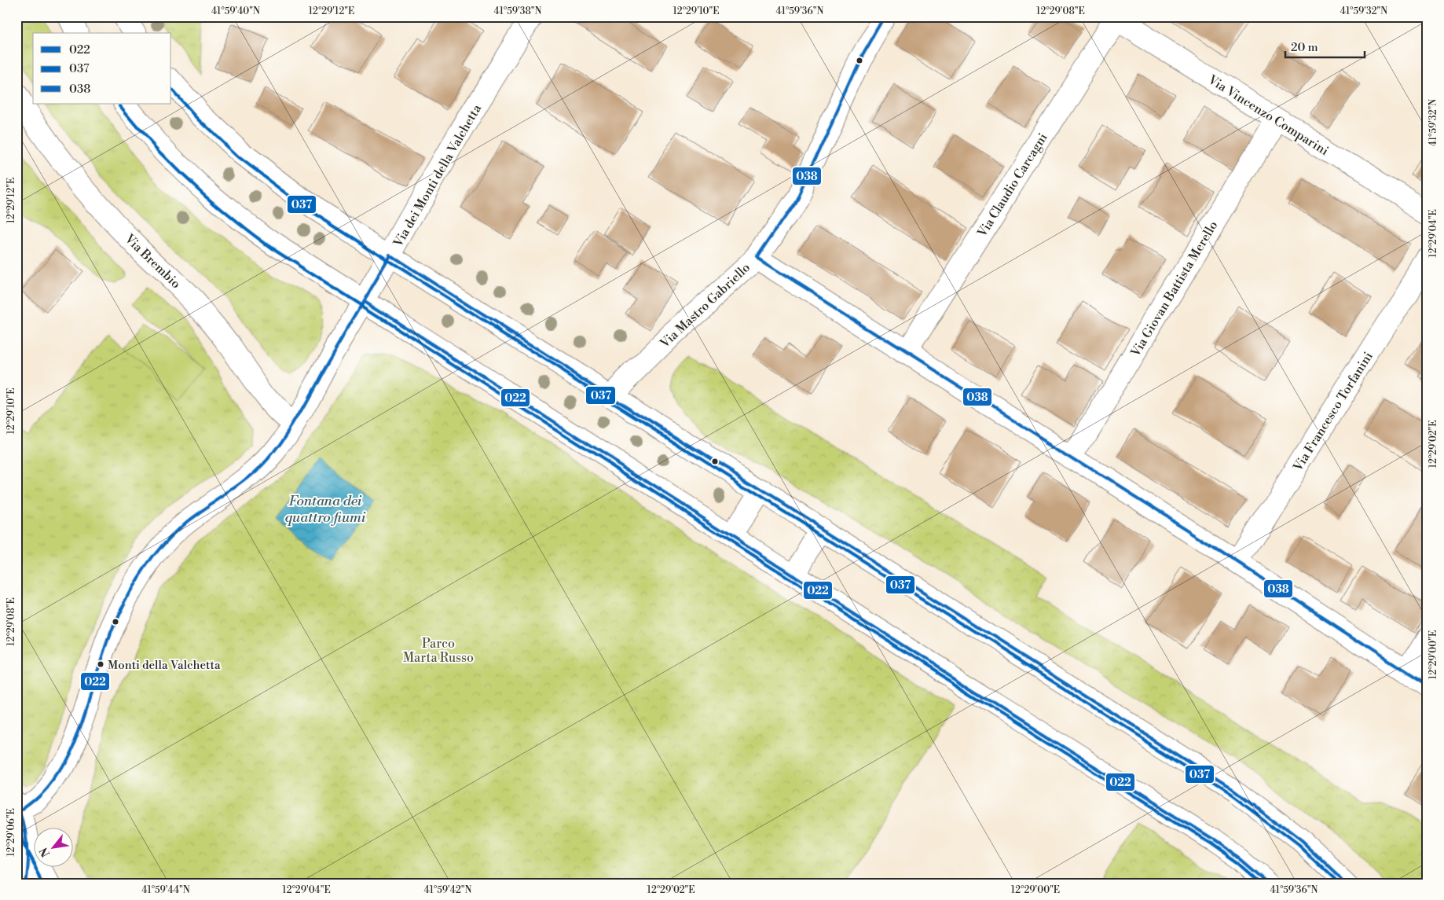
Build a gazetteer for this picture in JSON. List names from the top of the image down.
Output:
{
  "streets": {
    "street": [
      "Via Vincenzo Comparini",
      "Via dei Monti della Valchetta",
      "Via Claudio Carcagni",
      "Via Brembio",
      "Via Giovan Battista Merello",
      "Via Mastro Gabriello",
      "Via Francesco Torfanini"
    ]
  },
  "crossings": [
    ["Via Vincenzo Comparini", "Via Claudio Carcagni"],
    ["Via Vincenzo Comparini", "Via Giovan Battista Merello"],
    ["Via dei Monti della Valchetta", "Via Brembio"]
  ],
  "water": ["Fontana dei quattro fiumi"],
  "parks": ["Parco Marta Russo"],
  "places": ["Monti della Valchetta"],
  "lines": ["transit line 038", "transit line 037", "transit line 022"],
  "legend": ["022", "037", "038"],
  "scale_bar": "20 m",
  "north": "bottom left",
  "coordinates": [
    "41°59'40\"N",
    "12°29'12\"E",
    "41°59'38\"N",
    "12°29'10\"E",
    "41°59'36\"N",
    "12°29'08\"E",
    "41°59'32\"N",
    "12°29'04\"E",
    "12°29'02\"E",
    "12°29'00\"E",
    "12°29'06\"E",
    "41°59'44\"N",
    "41°59'42\"N"
  ]
}
